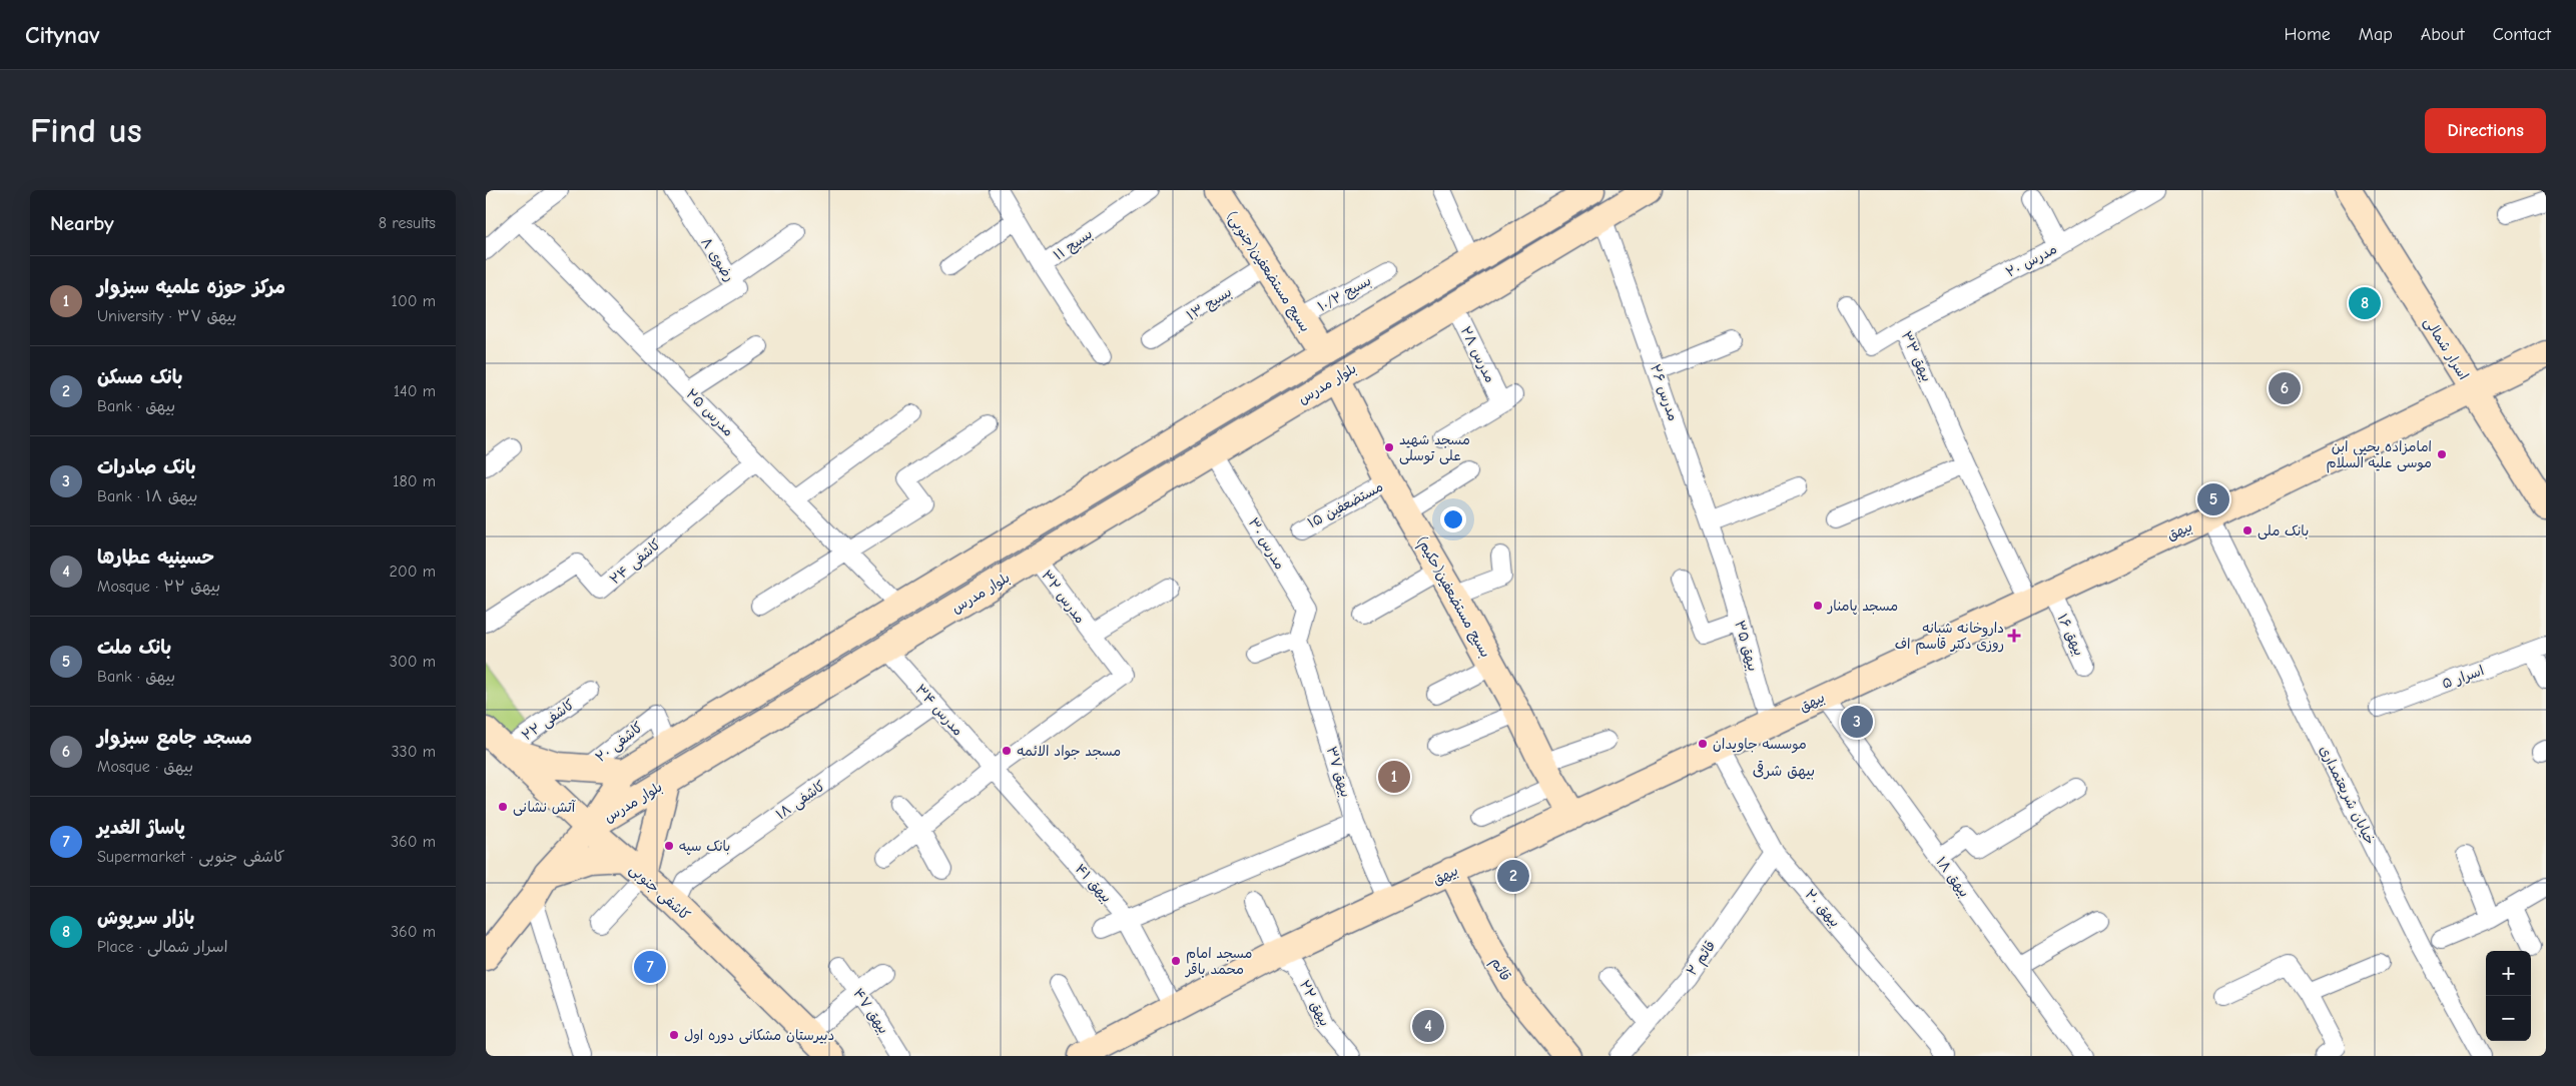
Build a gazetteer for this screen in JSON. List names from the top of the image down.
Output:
{
  "streets": {
    "main road": [
      "بسیج مستضعفین(جنوبی)",
      "اسرار شمالی",
      "بلوار مدرس",
      "بیهق",
      "بسیج مستضعفین(حکیم)",
      "کاشفی جنوبی",
      "قائم"
    ],
    "street": [
      "بسیج ۱۱",
      "رضوی ۸",
      "مدرس ۲۰",
      "بسیج ۱۰/۲",
      "بسیج ۱۳",
      "مدرس ۲۸",
      "بیهق ۳۳",
      "مدرس ۲۶",
      "مدرس ۲۵",
      "مستضعفین ۱۵",
      "مدرس ۳۰",
      "کاشفی ۲۴",
      "مدرس ۳۲",
      "بیهق ۱۶",
      "بیهق ۳۵",
      "اسرار ۵",
      "مدرس ۳۴",
      "کاشفی ۲۲",
      "کاشفی ۲۰",
      "بیهق ۳۷",
      "خیابان شریعتمداری",
      "کاشفی ۱۸",
      "بیهق ۱۸",
      "بیهق ۴۱",
      "بیهق ۲۰",
      "قائم ۲",
      "بیهق ۲۲",
      "بیهق ۴۷"
    ]
  },
  "crossings": [
    ["رضوی ۸", "مدرس ۲۵"],
    ["مدرس ۲۰", "بیهق ۳۳"],
    ["بسیج مستضعفین(جنوبی)", "بسیج ۱۰/۲"],
    ["بسیج مستضعفین(جنوبی)", "بسیج ۱۳"],
    ["بسیج مستضعفین(جنوبی)", "بلوار مدرس"],
    ["اسرار شمالی", "بیهق"],
    ["مدرس ۲۸", "بلوار مدرس"],
    ["بیهق ۳۳", "بیهق"],
    ["بیهق ۳۳", "بیهق ۱۶"],
    ["بلوار مدرس", "مدرس ۲۶"],
    ["بلوار مدرس", "مدرس ۲۵"],
    ["بلوار مدرس", "مدرس ۳۰"],
    ["بلوار مدرس", "مدرس ۳۲"],
    ["بلوار مدرس", "بسیج مستضعفین(حکیم)"],
    ["بلوار مدرس", "مدرس ۳۴"],
    ["بلوار مدرس", "کاشفی ۲۰"],
    ["بلوار مدرس", "کاشفی جنوبی"],
    ["مدرس ۲۶", "بیهق ۳۵"],
    ["مدرس ۲۵", "کاشفی ۲۴"],
    ["مستضعفین ۱۵", "بسیج مستضعفین(حکیم)"],
    ["بیهق", "بسیج مستضعفین(حکیم)"],
    ["بیهق", "بیهق ۱۶"],
    ["بیهق", "بیهق ۳۵"],
    ["بیهق", "بیهق ۳۷"],
    ["بیهق", "بیهق ۱۸"],
    ["بیهق", "بیهق ۴۱"],
    ["بیهق", "بیهق ۲۰"],
    ["بیهق", "قائم"],
    ["بیهق", "بیهق ۲۲"],
    ["مدرس ۳۰", "بیهق ۳۷"],
    ["مدرس ۳۲", "مدرس ۳۴"],
    ["مدرس ۳۲", "بیهق ۴۱"],
    ["مدرس ۳۴", "کاشفی ۱۸"],
    ["مدرس ۳۴", "بیهق ۴۱"],
    ["کاشفی ۲۲", "کاشفی جنوبی"],
    ["کاشفی ۱۸", "کاشفی جنوبی"],
    ["بیهق ۲۰", "قائم ۲"]
  ],
  "districts": ["بیهق شرقی"],
  "places": {
    "other": [
      "مسجد شهید علی توسلی",
      "امامزاده یحیی ابن موسی علیه السلام",
      "بانک ملی",
      "مسجد پامنار",
      "موسسه جاویدان",
      "مسجد جواد الائمه",
      "آتش نشانی",
      "بانک سپه",
      "مسجد امام محمد باقر",
      "دبیرستان مشکانی دوره اول"
    ],
    "health": ["داروخانه شبانه روزی دکتر قاسم اف"]
  },
  "page": {
    "header": "Citynav",
    "nav": [
      "Home",
      "Map",
      "About",
      "Contact"
    ],
    "buttons": "Directions",
    "title": "Find us",
    "heading": ["Nearby", "8 results"],
    "list": [
      {
        "mark": "1",
        "name": "مرکز حوزه علمیه سبزوار",
        "note": "University · بیهق ۳۷",
        "value": "100 m"
      },
      {
        "mark": "2",
        "name": "بانک مسکن",
        "note": "Bank · بیهق",
        "value": "140 m"
      },
      {
        "mark": "3",
        "name": "بانک صادرات",
        "note": "Bank · بیهق ۱۸",
        "value": "180 m"
      },
      {
        "mark": "4",
        "name": "حسینیه عطارها",
        "note": "Mosque · بیهق ۲۲",
        "value": "200 m"
      },
      {
        "mark": "5",
        "name": "بانک ملت",
        "note": "Bank · بیهق",
        "value": "300 m"
      },
      {
        "mark": "6",
        "name": "مسجد جامع سبزوار",
        "note": "Mosque · بیهق",
        "value": "330 m"
      },
      {
        "mark": "7",
        "name": "پاساژ الغدیر",
        "note": "Supermarket · کاشفی جنوبی",
        "value": "360 m"
      },
      {
        "mark": "8",
        "name": "بازار سرپوش",
        "note": "Place · اسرار شمالی",
        "value": "360 m"
      }
    ],
    "pins": [
      "8",
      "6",
      "5",
      "3",
      "1",
      "2",
      "7",
      "4"
    ],
    "map_buttons": ["+", "−"]
  }
}
